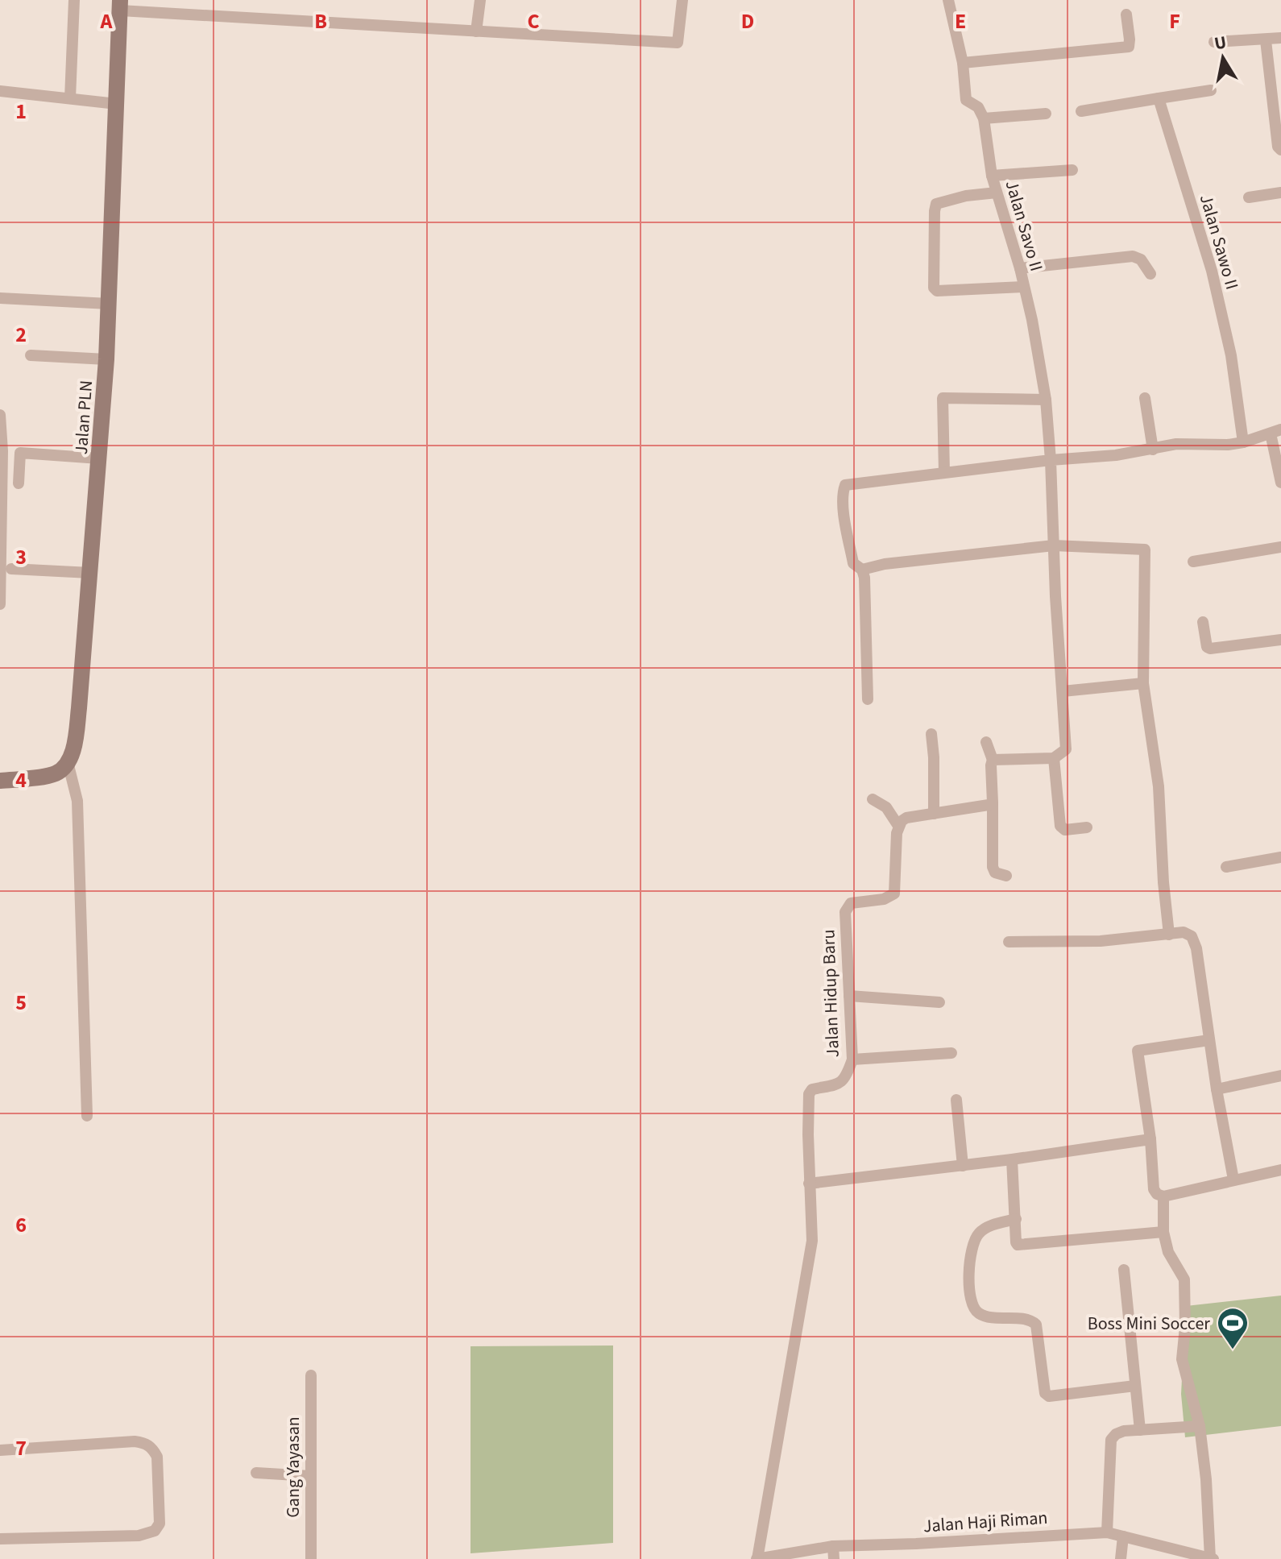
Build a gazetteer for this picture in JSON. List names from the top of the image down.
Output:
{
  "streets": {
    "street": [
      "Jalan Savo II",
      "Jalan Sawo II",
      "Jalan PLN",
      "Jalan Hidup Baru",
      "Gang Yayasan",
      "Jalan Haji Riman"
    ]
  },
  "crossings": [
    ["Jalan Hidup Baru", "Jalan Haji Riman"]
  ],
  "places": {
    "sports": ["Boss Mini Soccer"]
  },
  "north": "top",
  "grid": {
    "columns": [
      "A",
      "B",
      "C",
      "D",
      "E",
      "F"
    ],
    "rows": [
      "1",
      "2",
      "3",
      "4",
      "5",
      "6",
      "7"
    ]
  }
}
